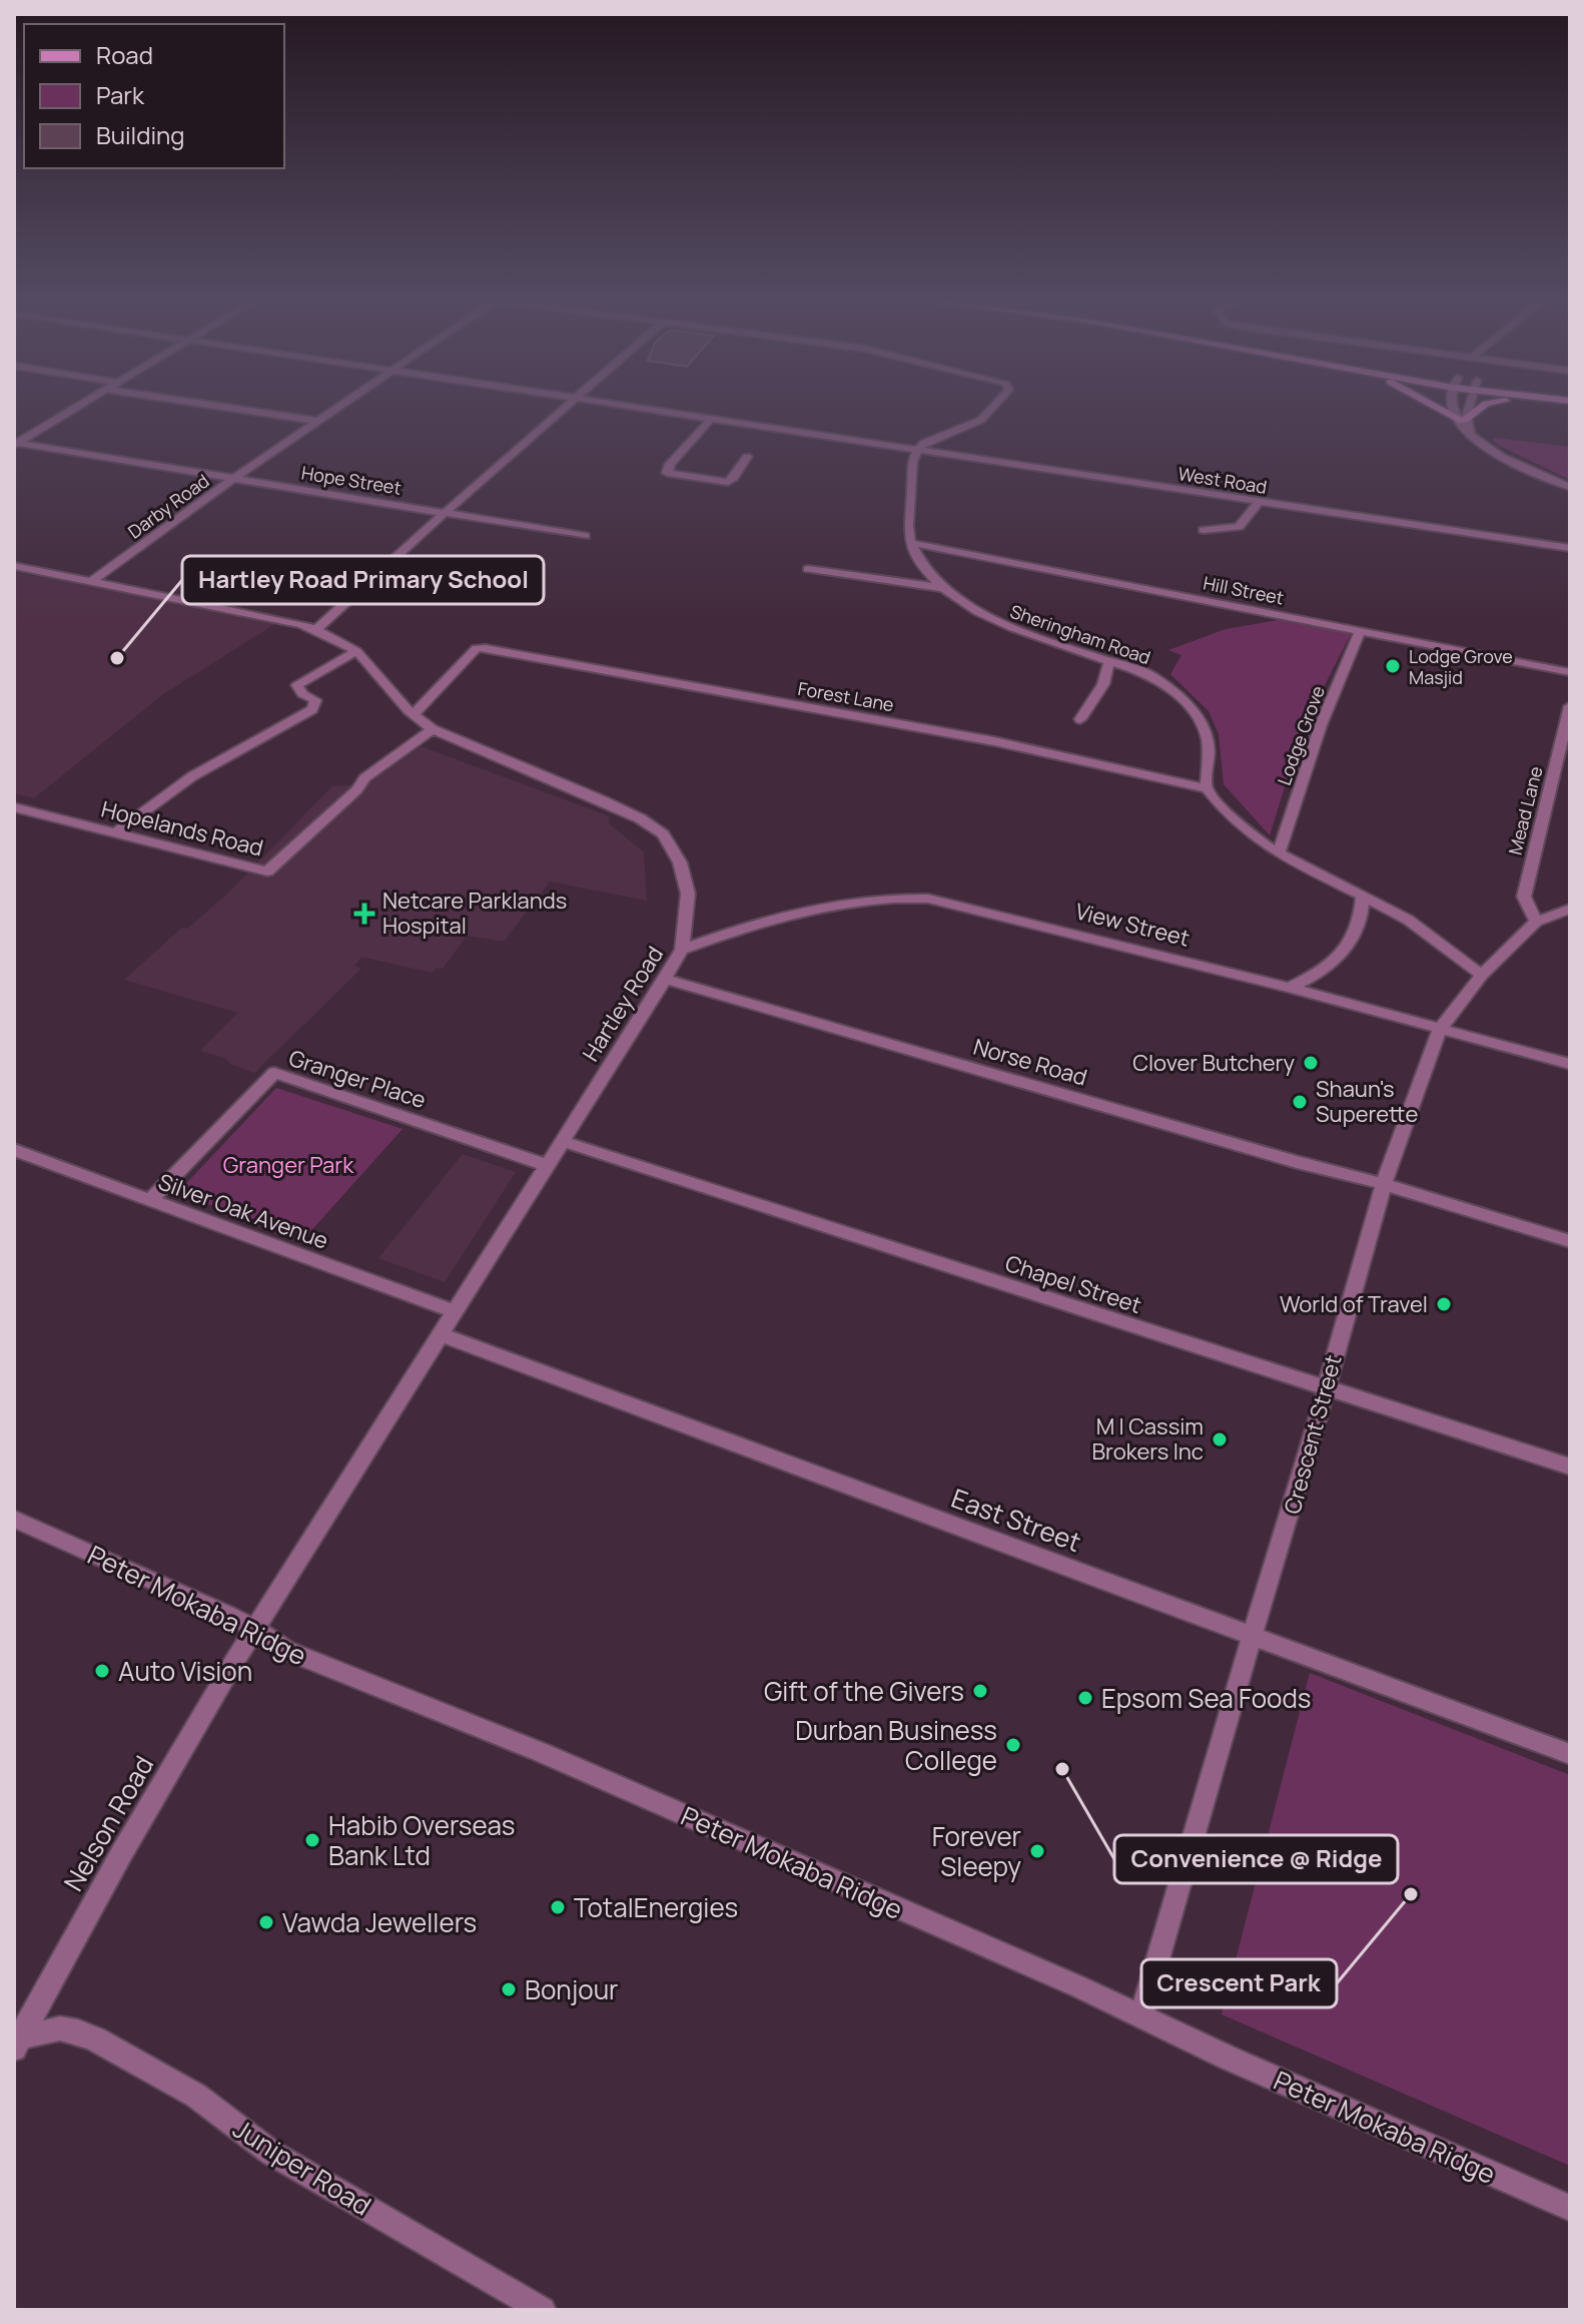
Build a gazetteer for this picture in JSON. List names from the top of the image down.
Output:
{
  "streets": {
    "street": [
      "Hope Street",
      "West Road",
      "Darby Road",
      "Hill Street",
      "Sheringham Road",
      "Forest Lane",
      "Lodge Grove",
      "Mead Lane",
      "Hopelands Road",
      "View Street",
      "Hartley Road",
      "Norse Road",
      "Granger Place",
      "Silver Oak Avenue",
      "Chapel Street",
      "Crescent Street",
      "East Street",
      "Peter Mokaba Ridge",
      "Nelson Road",
      "Juniper Road"
    ]
  },
  "crossings": [
    ["Hope Street", "Darby Road"],
    ["Darby Road", "Hartley Road"],
    ["Hill Street", "Sheringham Road"],
    ["Hill Street", "Lodge Grove"],
    ["Sheringham Road", "Forest Lane"],
    ["Forest Lane", "Hartley Road"],
    ["Mead Lane", "Crescent Street"],
    ["Hopelands Road", "Hartley Road"],
    ["View Street", "Hartley Road"],
    ["View Street", "Crescent Street"],
    ["Hartley Road", "Norse Road"],
    ["Hartley Road", "Granger Place"],
    ["Hartley Road", "Silver Oak Avenue"],
    ["Hartley Road", "Chapel Street"],
    ["Hartley Road", "East Street"],
    ["Hartley Road", "Peter Mokaba Ridge"],
    ["Hartley Road", "Nelson Road"],
    ["Norse Road", "Crescent Street"],
    ["Granger Place", "Silver Oak Avenue"],
    ["Chapel Street", "Crescent Street"],
    ["Crescent Street", "East Street"],
    ["Crescent Street", "Peter Mokaba Ridge"],
    ["Peter Mokaba Ridge", "Nelson Road"],
    ["Nelson Road", "Juniper Road"]
  ],
  "parks": ["Granger Park"],
  "places": {
    "other": [
      "Hartley Road Primary School",
      "Lodge Grove Masjid",
      "Clover Butchery",
      "Shaun's Superette",
      "World of Travel",
      "M I Cassim Brokers Inc",
      "Auto Vision",
      "Gift of the Givers",
      "Epsom Sea Foods",
      "Durban Business College",
      "Convenience @ Ridge",
      "Habib Overseas Bank Ltd",
      "Forever Sleepy",
      "Crescent Park",
      "TotalEnergies",
      "Vawda Jewellers",
      "Bonjour"
    ],
    "health": ["Netcare Parklands Hospital"]
  },
  "legend": ["Road", "Park", "Building"]
}
